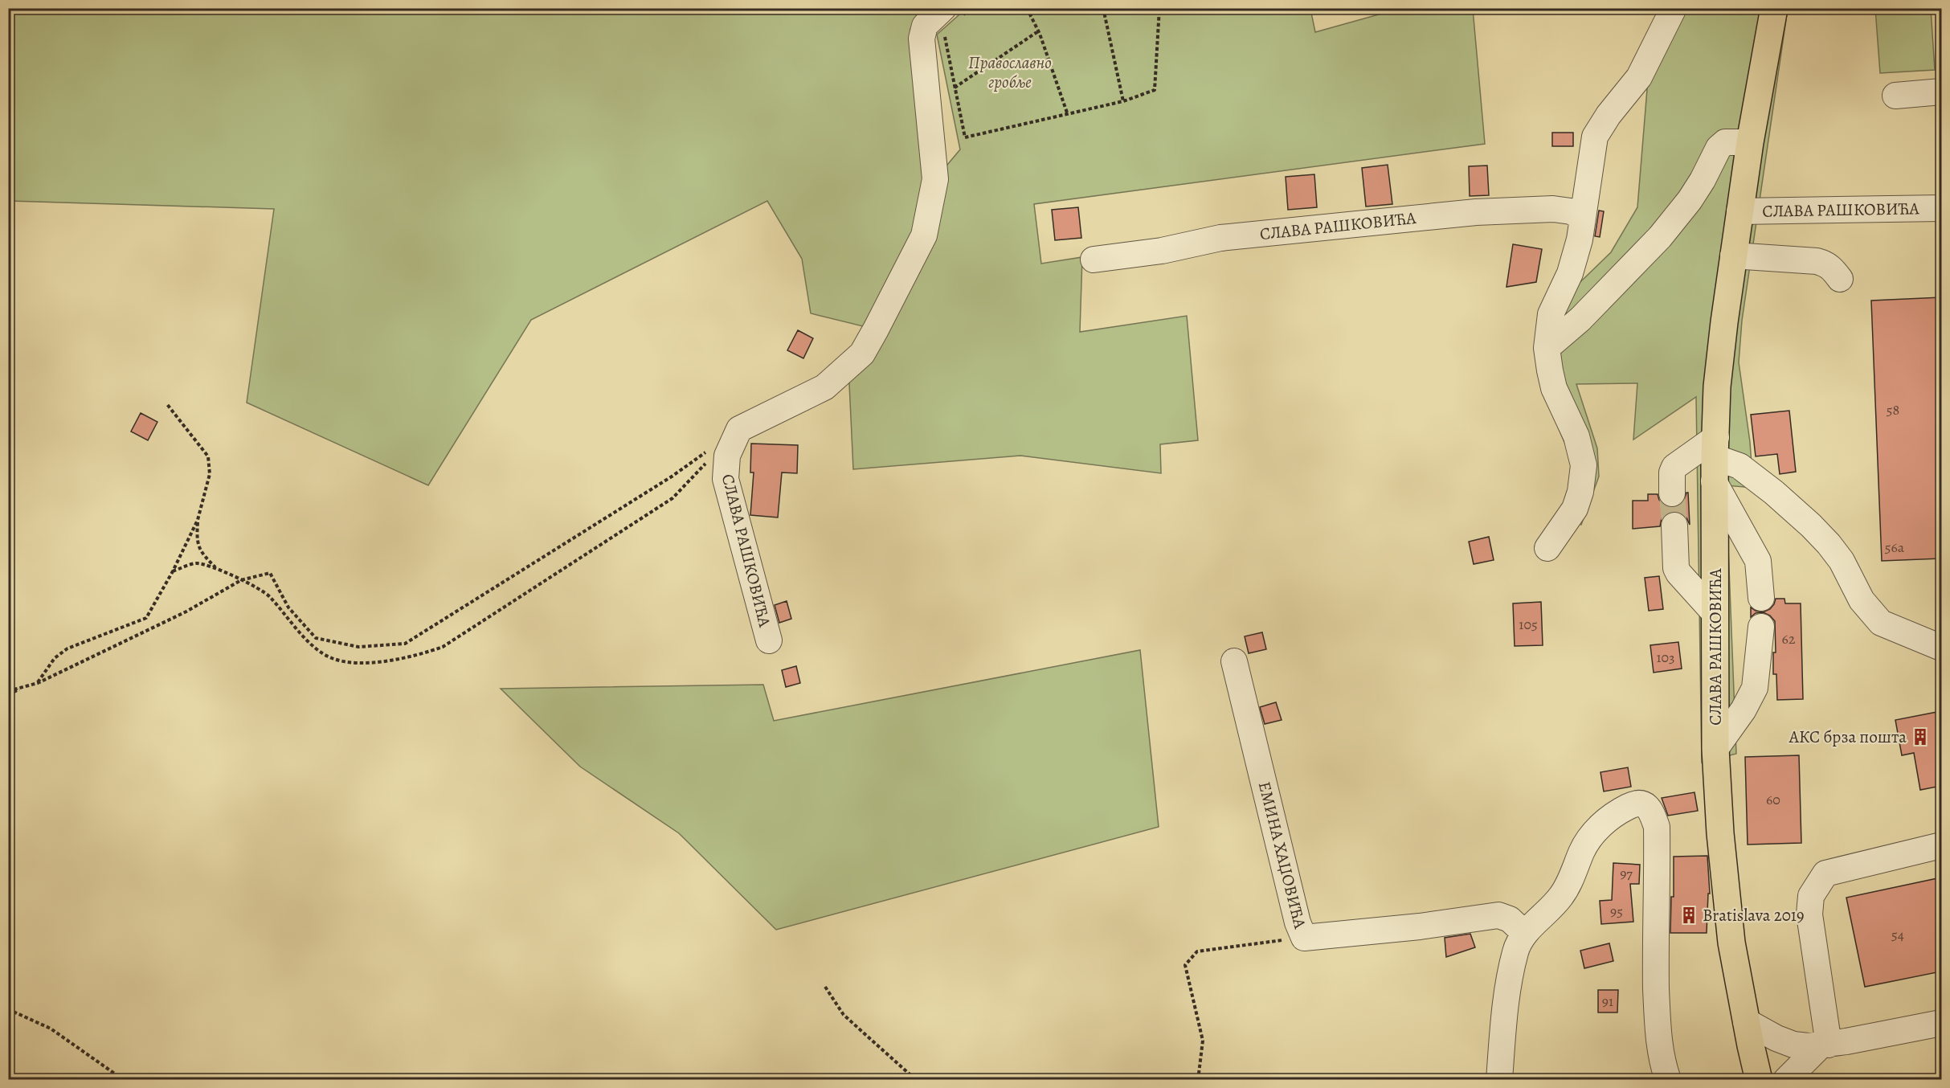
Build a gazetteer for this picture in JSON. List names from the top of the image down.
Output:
{
  "streets": {
    "main road": ["СЛАВА РАШКОВИЋА"],
    "street": ["ЕМИНА ХАЏОВИЋА"]
  },
  "parks": ["Православно гробље"],
  "places": {
    "building": ["АКС брза пошта", "Bratislava 2019"]
  },
  "house_numbers": [
    "58",
    "56a",
    "105",
    "62",
    "103",
    "60",
    "97",
    "95",
    "54",
    "91"
  ]
}
